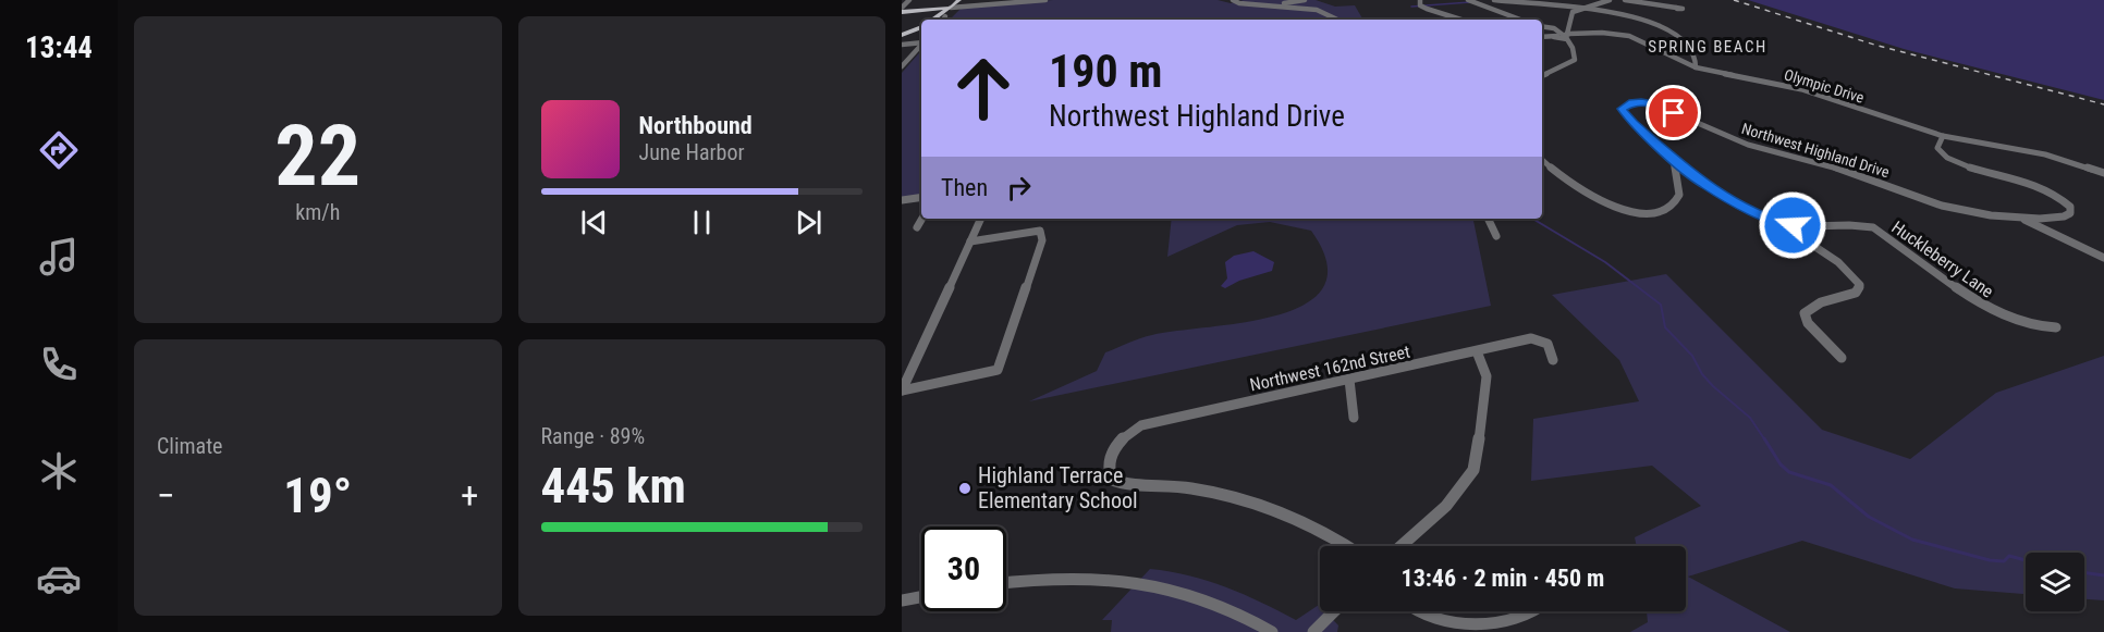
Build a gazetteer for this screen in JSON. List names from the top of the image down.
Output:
{
  "streets": {
    "street": [
      "Olympic Drive",
      "Northwest Highland Drive",
      "Huckleberry Lane",
      "Northwest 162nd Street"
    ]
  },
  "crossings": [
    ["Olympic Drive", "Northwest Highland Drive"],
    ["Northwest Highland Drive", "Huckleberry Lane"]
  ],
  "districts": ["SPRING BEACH"],
  "places": ["Highland Terrace Elementary School"],
  "page": {
    "tabs": "13:44",
    "tile": [
      ["22", "km/h"],
      "Climate",
      ["Range · 89%", "445 km"]
    ],
    "turn": ["190 m", "Northwest Highland Drive"],
    "song": ["Northbound", "June Harbor"],
    "then": "Then",
    "heat": ["−", "19°", "+"],
    "limit": "30",
    "trip": "13:46 · 2 min · 450 m"
  }
}
